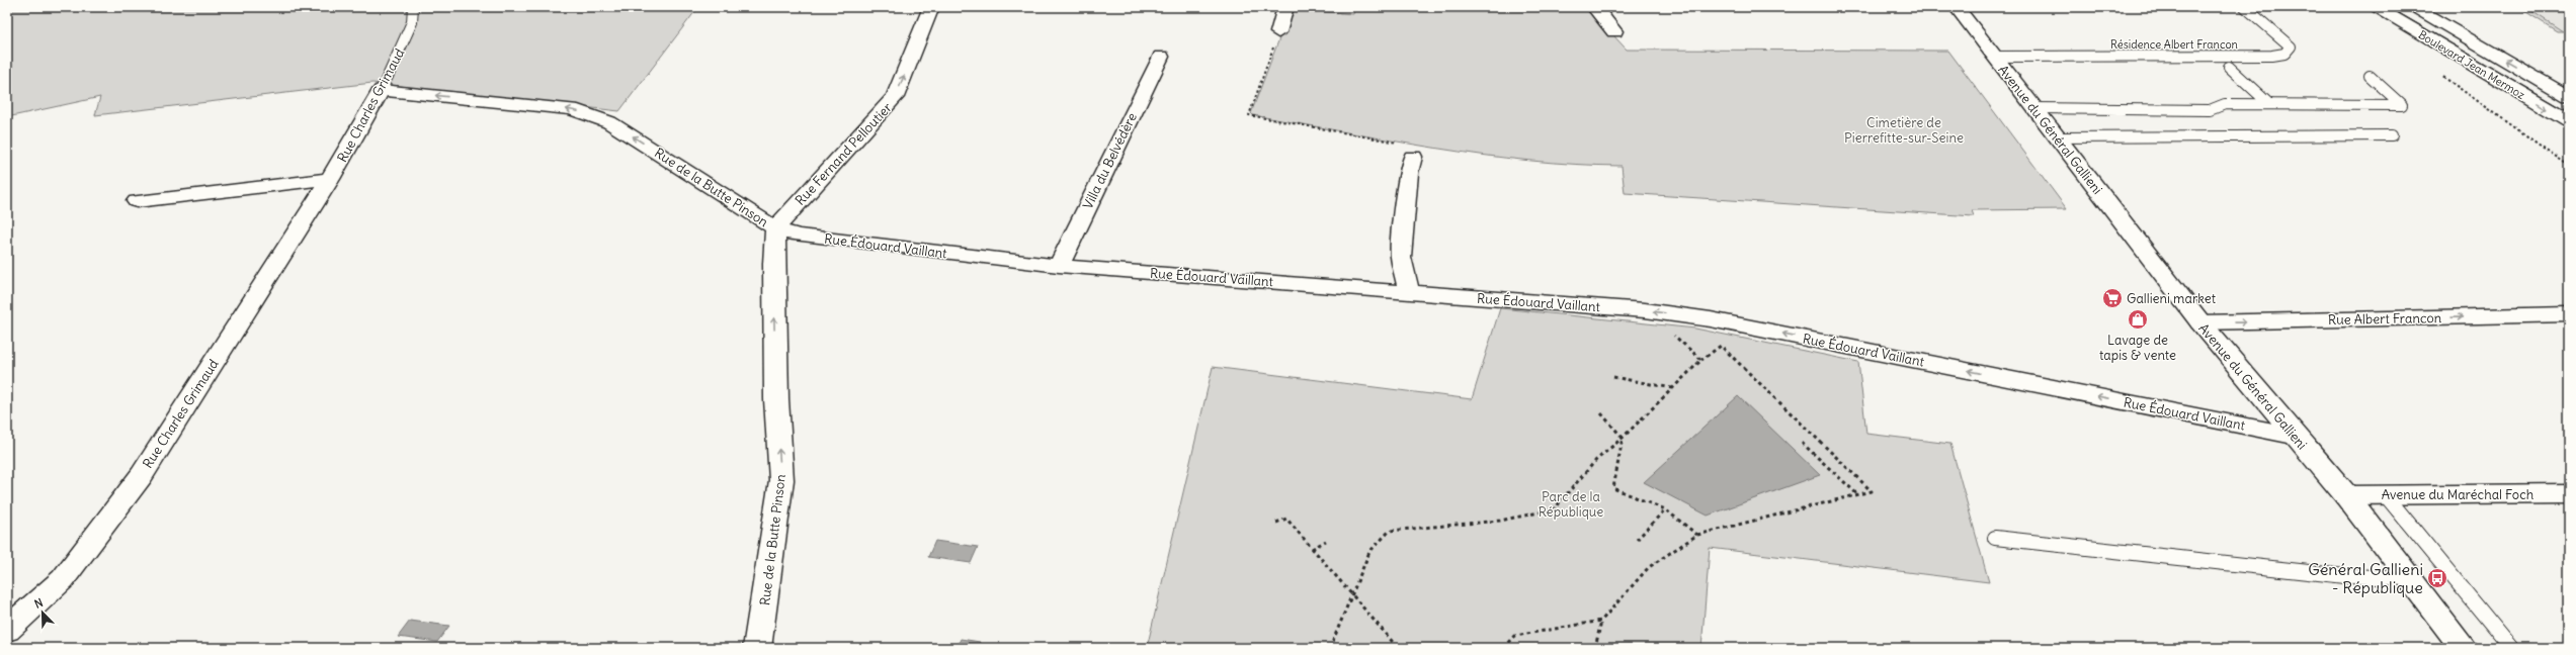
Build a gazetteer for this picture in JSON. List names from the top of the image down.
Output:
{
  "streets": {
    "street": [
      "Boulevard Jean Mermoz",
      "Rue Charles Grimaud",
      "Avenue du Général Gallieni",
      "Rue Fernand Pelloutier",
      "Villa du Belvédère",
      "Rue de la Butte Pinson",
      "Rue Édouard Vaillant",
      "Rue Albert Francon",
      "Avenue du Maréchal Foch"
    ],
    "lane": ["Résidence Albert Francon"]
  },
  "crossings": [
    ["Résidence Albert Francon", "Avenue du Général Gallieni"],
    ["Rue Charles Grimaud", "Rue de la Butte Pinson"],
    ["Avenue du Général Gallieni", "Rue Édouard Vaillant"],
    ["Avenue du Général Gallieni", "Rue Albert Francon"],
    ["Avenue du Général Gallieni", "Avenue du Maréchal Foch"],
    ["Rue Fernand Pelloutier", "Rue de la Butte Pinson"],
    ["Rue Fernand Pelloutier", "Rue Édouard Vaillant"],
    ["Villa du Belvédère", "Rue Édouard Vaillant"],
    ["Rue de la Butte Pinson", "Rue Édouard Vaillant"]
  ],
  "one_way": ["Rue Fernand Pelloutier", "Rue Édouard Vaillant", "Rue Albert Francon"],
  "parks": ["Cimetière de Pierrefitte-sur-Seine", "Parc de la République"],
  "places": {
    "supermarket": ["Gallieni market"],
    "shop": ["Lavage de tapis & vente"],
    "bus stop": ["Général Gallieni - République"]
  },
  "north": "top left"
}
